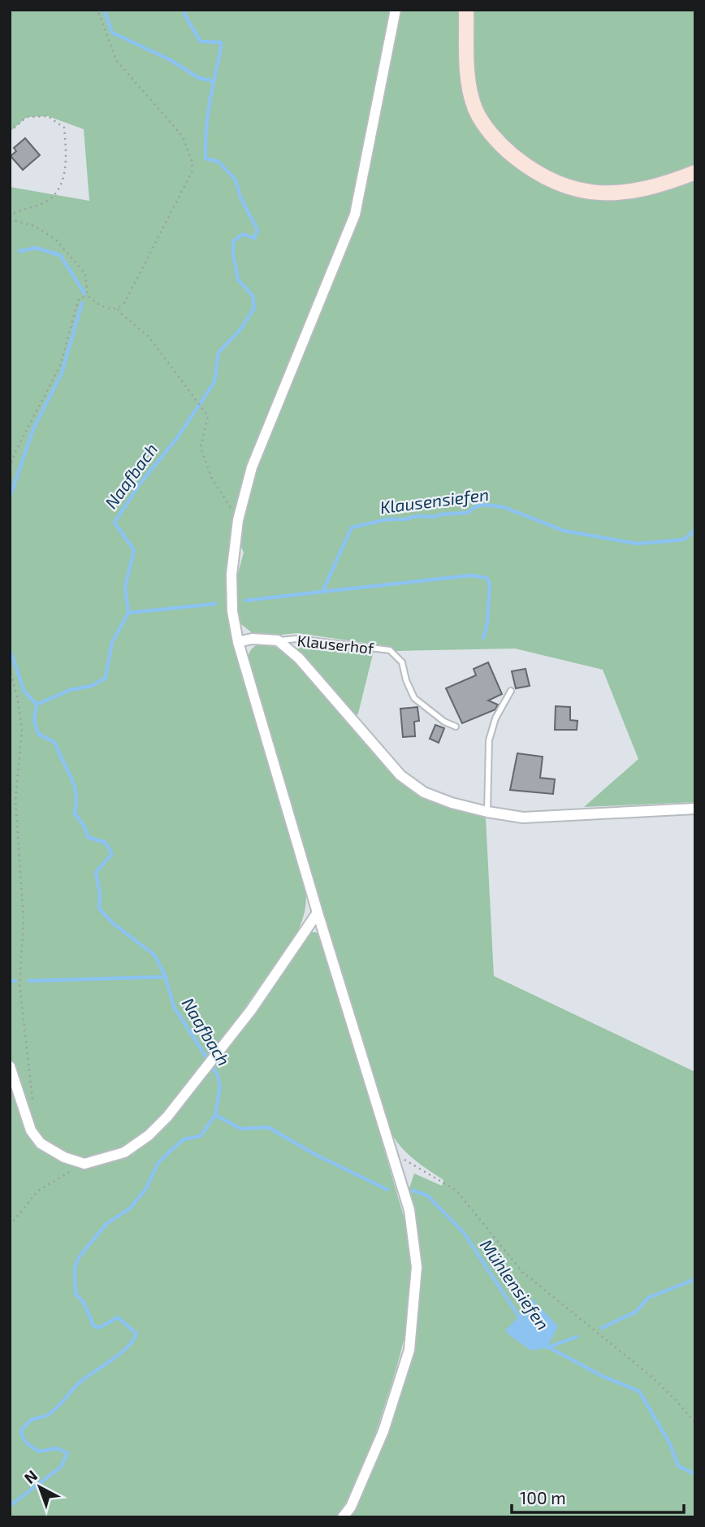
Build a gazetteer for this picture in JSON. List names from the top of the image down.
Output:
{
  "streets": {
    "lane": ["Klauserhof"]
  },
  "water": ["Naafbach", "Klausensiefen", "Mühlensiefen"],
  "scale_bar": "100 m",
  "north": "top left"
}
